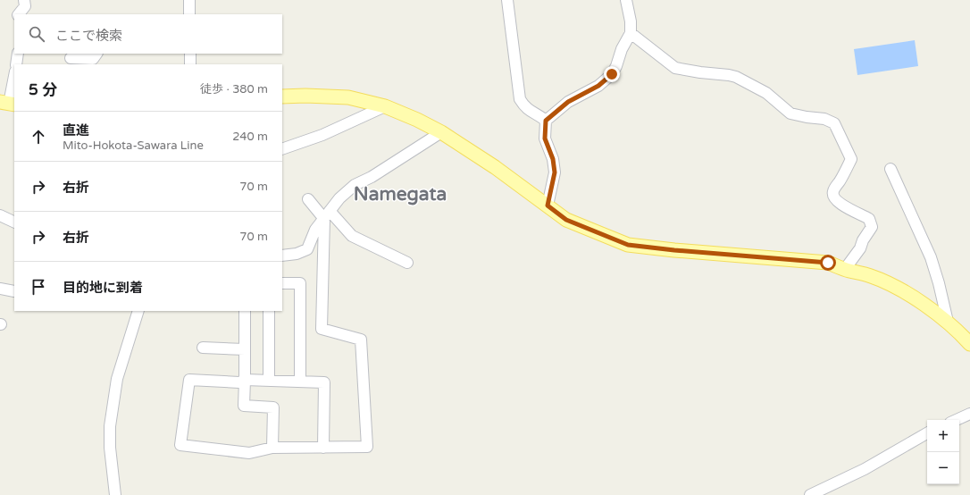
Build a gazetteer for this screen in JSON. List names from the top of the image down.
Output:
{
  "districts": ["Namegata"],
  "page": {
    "search": "ここで検索",
    "heading": ["5 分", "徒歩 · 380 m"],
    "list": [
      ["直進", "Mito-Hokota-Sawara Line", "240 m"],
      ["右折", "70 m"],
      ["右折", "70 m"],
      "目的地に到着"
    ],
    "map_buttons": ["+", "−"]
  }
}
